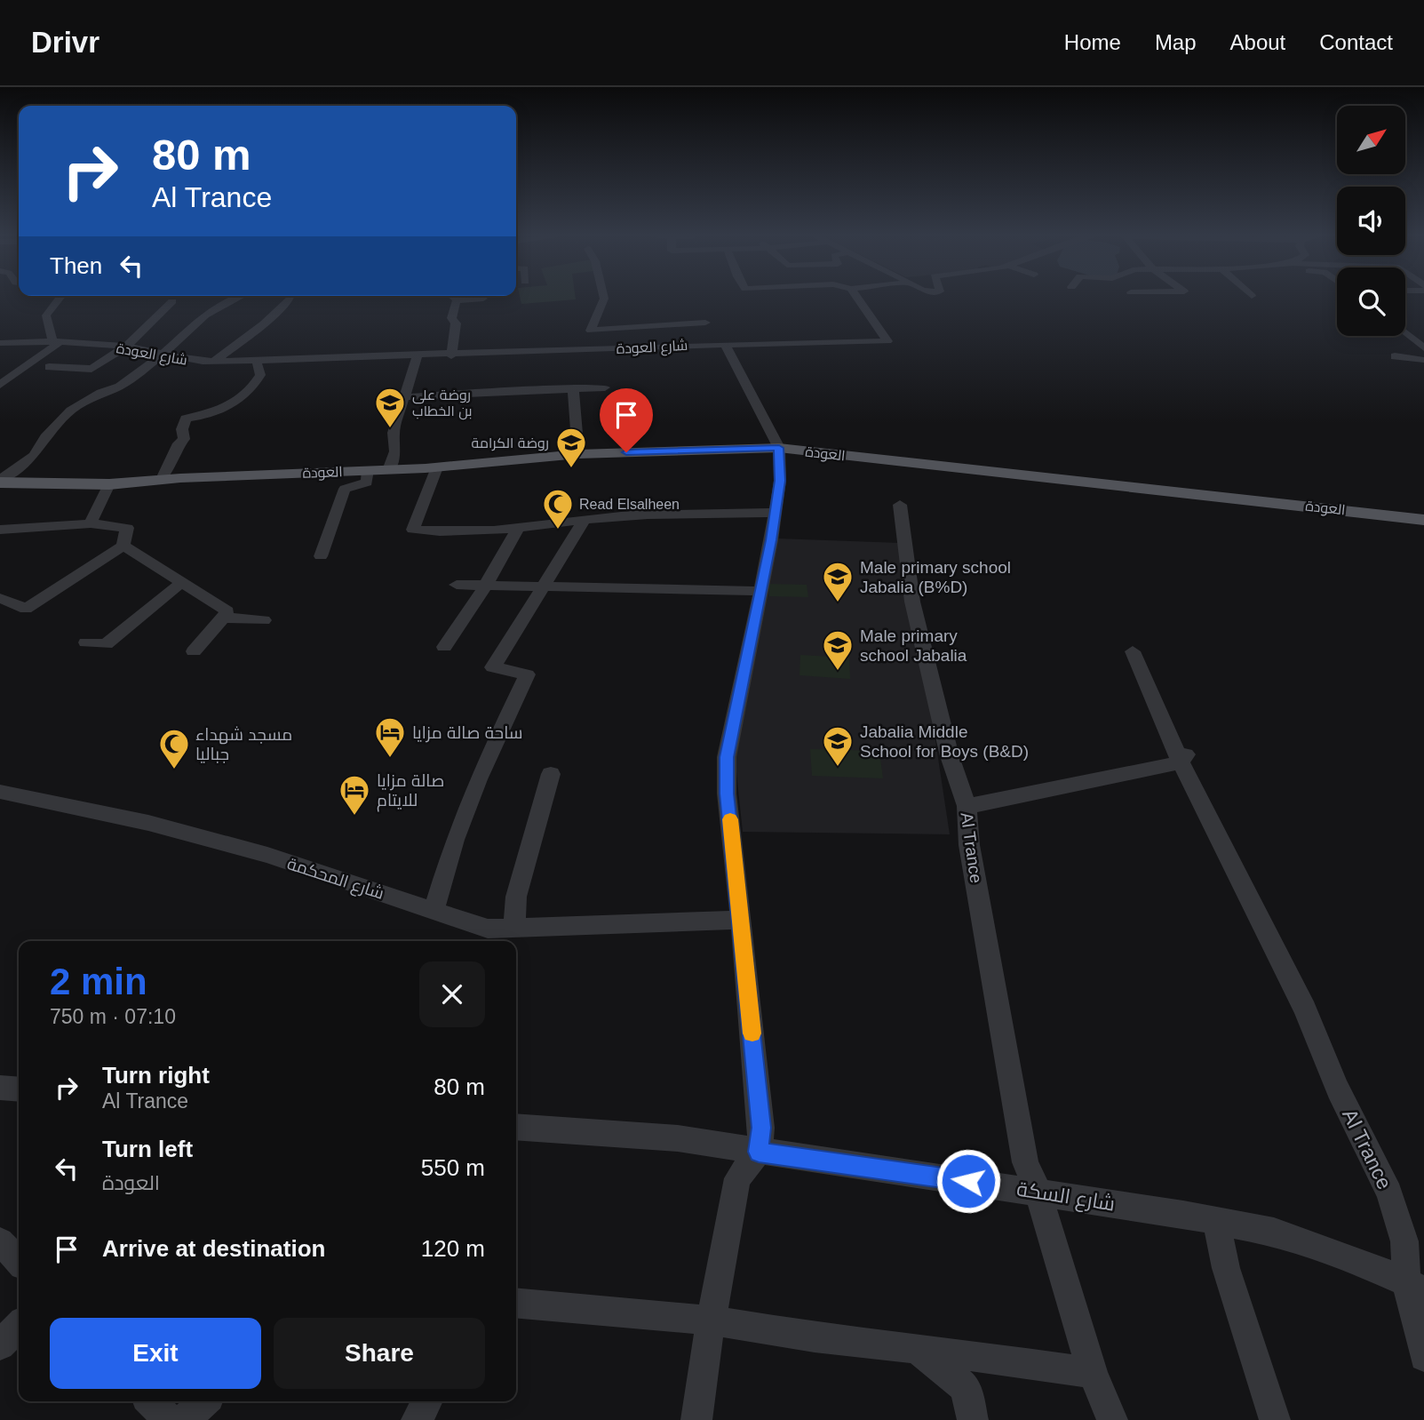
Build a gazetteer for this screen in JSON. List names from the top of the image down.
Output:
{
  "streets": {
    "main road": ["العودة"],
    "street": [
      "شارع العودة",
      "Al Trance",
      "شارع المحكمة",
      "شارع السكة"
    ]
  },
  "crossings": [
    ["Al Trance", "شارع السكة"]
  ],
  "places": {
    "school or university": [
      "روضة على بن الخطاب",
      "روضة الكرامة",
      "Male primary school Jabalia (B%D)",
      "Male primary school Jabalia",
      "Jabalia Middle School for Boys (B&D)"
    ],
    "mosque": ["Read Elsalheen", "مسجد شهداء جباليا"],
    "hotel": ["ساحة صالة مزايا", "صالة مزايا للايتام"]
  },
  "north": "top right",
  "page": {
    "header": "Drivr",
    "nav": [
      "Home",
      "Map",
      "About",
      "Contact"
    ],
    "turn": ["80 m", "Al Trance"],
    "then": "Then",
    "heading": ["2 min", "750 m · 07:10"],
    "list": [
      {
        "name": "Turn right",
        "note": "Al Trance",
        "value": "80 m"
      },
      {
        "name": "Turn left",
        "note": "العودة",
        "value": "550 m"
      },
      {
        "name": "Arrive at destination",
        "value": "120 m"
      }
    ],
    "buttons": ["Exit", "Share"]
  }
}
